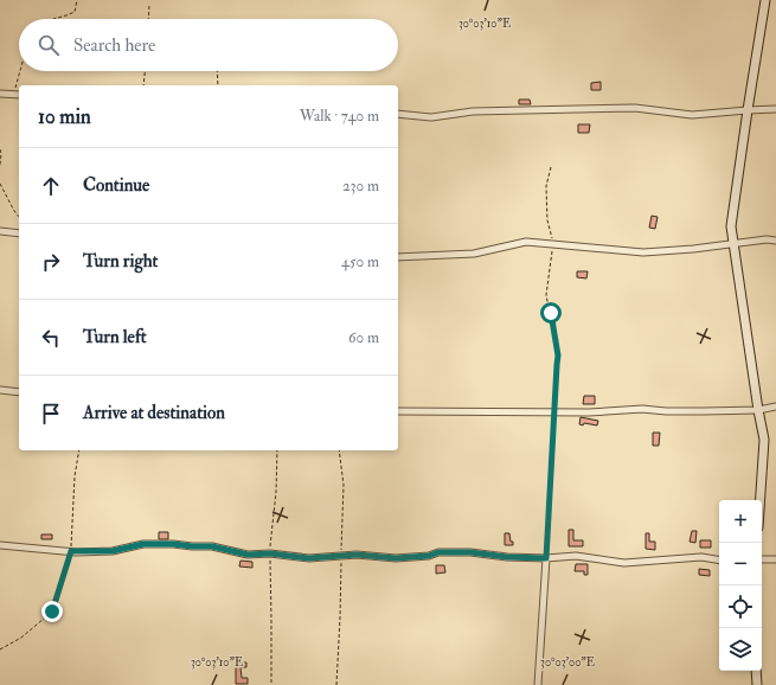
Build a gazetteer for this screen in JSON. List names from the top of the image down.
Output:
{
  "page": {
    "search": "Search here",
    "heading": ["10 min", "Walk · 740 m"],
    "list": [
      ["Continue", "230 m"],
      ["Turn right", "450 m"],
      ["Turn left", "60 m"],
      "Arrive at destination"
    ],
    "map_buttons": ["+", "−"]
  },
  "coordinates": ["30°03'10\"E", "30°03'00\"E"]
}
